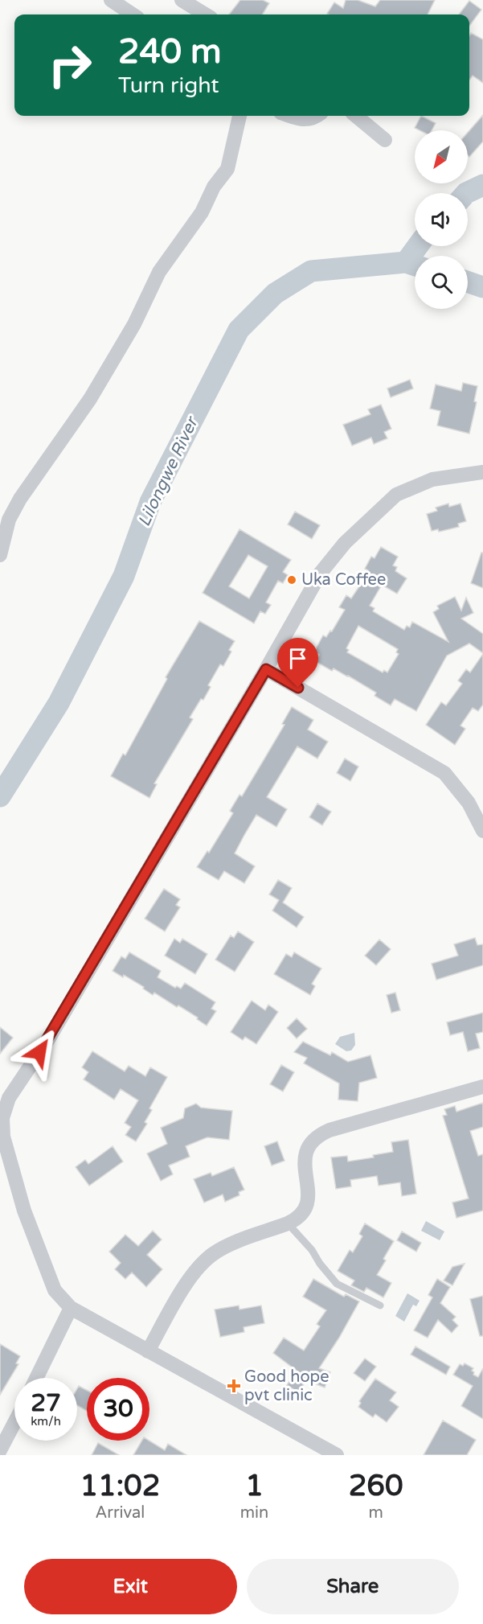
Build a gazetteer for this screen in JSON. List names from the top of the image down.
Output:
{
  "water": ["Lilongwe River"],
  "places": {
    "other": ["Uka Coffee"],
    "health": ["Good hope pvt clinic"]
  },
  "north": "bottom left",
  "page": {
    "turn": ["240 m", "Turn right"],
    "speed": "27 km/h",
    "limit": "30",
    "eta": [
      "11:02",
      "Arrival",
      "1",
      "min",
      "260",
      "m"
    ],
    "buttons": ["Exit", "Share"]
  }
}
